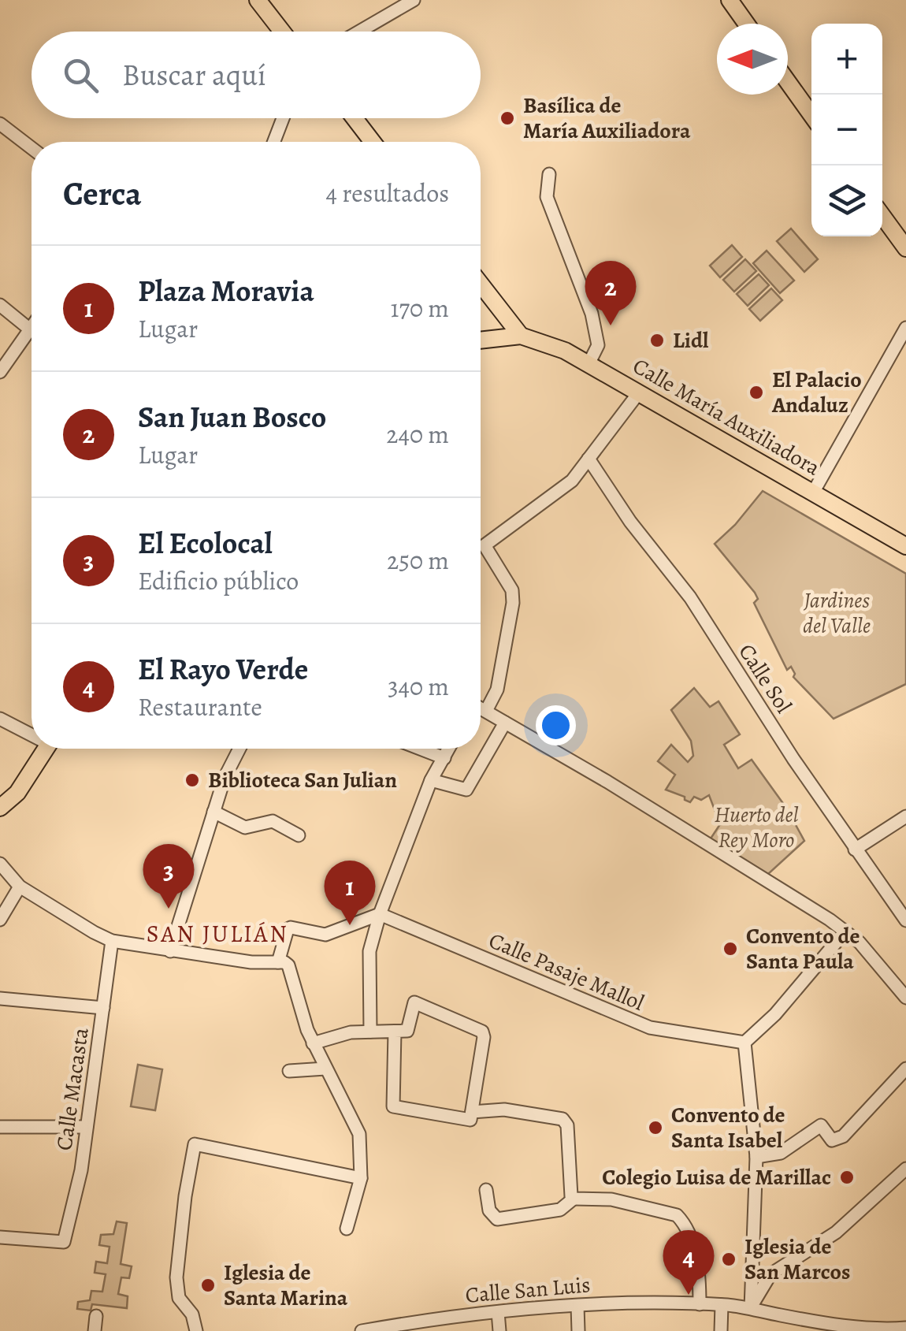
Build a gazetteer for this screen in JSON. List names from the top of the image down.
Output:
{
  "streets": {
    "main road": ["Calle María Auxiliadora"],
    "street": [
      "Calle Sol",
      "Calle Pasaje Mallol",
      "Calle Macasta",
      "Calle San Luis"
    ]
  },
  "districts": ["SAN JULIÁN"],
  "parks": ["Jardines del Valle", "Huerto del Rey Moro"],
  "places": [
    "Basílica de María Auxiliadora",
    "Lidl",
    "El Palacio Andaluz",
    "Biblioteca San Julian",
    "Convento de Santa Paula",
    "Convento de Santa Isabel",
    "Colegio Luisa de Marillac",
    "Iglesia de San Marcos",
    "Iglesia de Santa Marina"
  ],
  "north": "left",
  "page": {
    "map_buttons": ["+", "−"],
    "search": "Buscar aquí",
    "heading": ["Cerca", "4 resultados"],
    "list": [
      {
        "mark": "1",
        "name": "Plaza Moravia",
        "note": "Lugar",
        "value": "170 m"
      },
      {
        "mark": "2",
        "name": "San Juan Bosco",
        "note": "Lugar",
        "value": "240 m"
      },
      {
        "mark": "3",
        "name": "El Ecolocal",
        "note": "Edificio público",
        "value": "250 m"
      },
      {
        "mark": "4",
        "name": "El Rayo Verde",
        "note": "Restaurante",
        "value": "340 m"
      }
    ],
    "pins": [
      "2",
      "3",
      "1",
      "4"
    ]
  }
}
